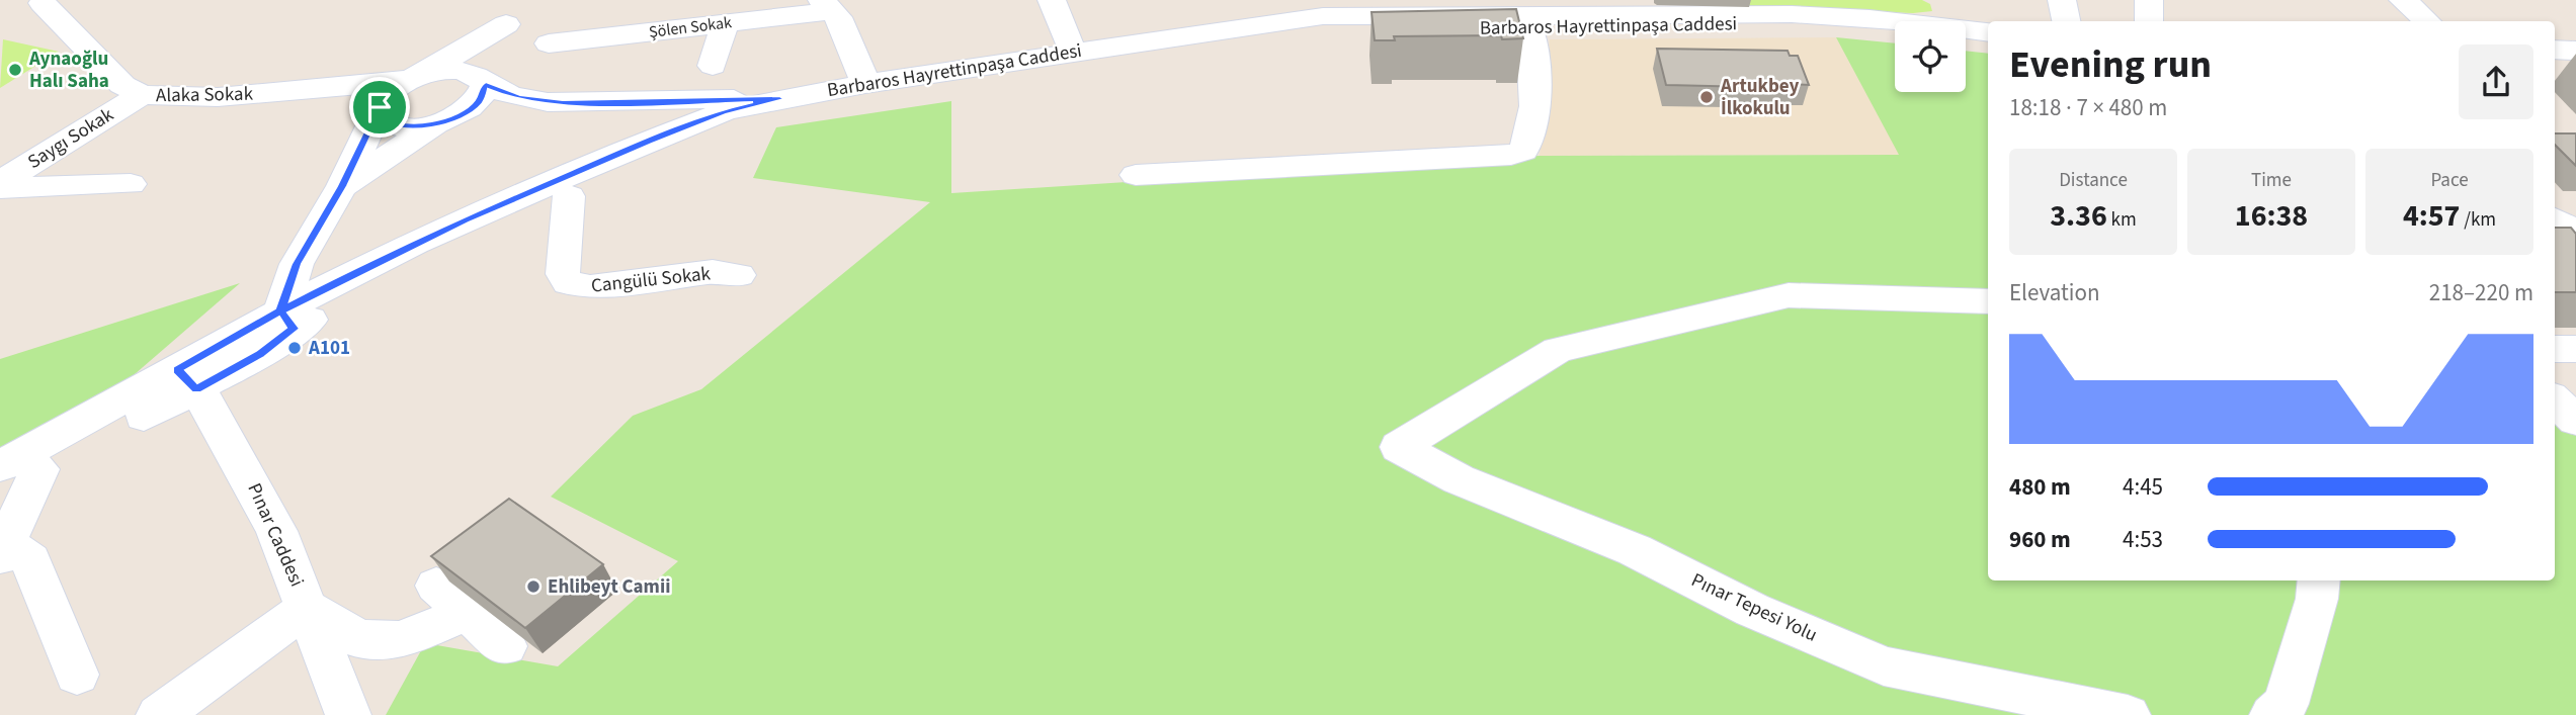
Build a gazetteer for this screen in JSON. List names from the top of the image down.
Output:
{
  "streets": {
    "street": [
      "Barbaros Hayrettinpaşa Caddesi",
      "Şölen Sokak",
      "Alaka Sokak",
      "Saygı Sokak",
      "Cangülü Sokak",
      "Pınar Caddesi",
      "Pınar Tepesi Yolu"
    ]
  },
  "crossings": [
    ["Barbaros Hayrettinpaşa Caddesi", "Şölen Sokak"],
    ["Barbaros Hayrettinpaşa Caddesi", "Alaka Sokak"],
    ["Barbaros Hayrettinpaşa Caddesi", "Cangülü Sokak"],
    ["Barbaros Hayrettinpaşa Caddesi", "Pınar Caddesi"],
    ["Alaka Sokak", "Saygı Sokak"]
  ],
  "places": [
    "Aynaoğlu Halı Saha",
    "Artukbey İlkokulu",
    "A101",
    "Ehlibeyt Camii"
  ],
  "page": {
    "heading": ["Evening run", "18:18 · 7 × 480 m"],
    "stats": [
      ["Distance", "3.36 km"],
      ["Time", "16:38"],
      ["Pace", "4:57 /km"]
    ],
    "chart": ["Elevation", "218–220 m"],
    "list": [
      {
        "name": "480 m",
        "note": "4:45"
      },
      {
        "name": "960 m",
        "note": "4:53"
      }
    ]
  }
}
